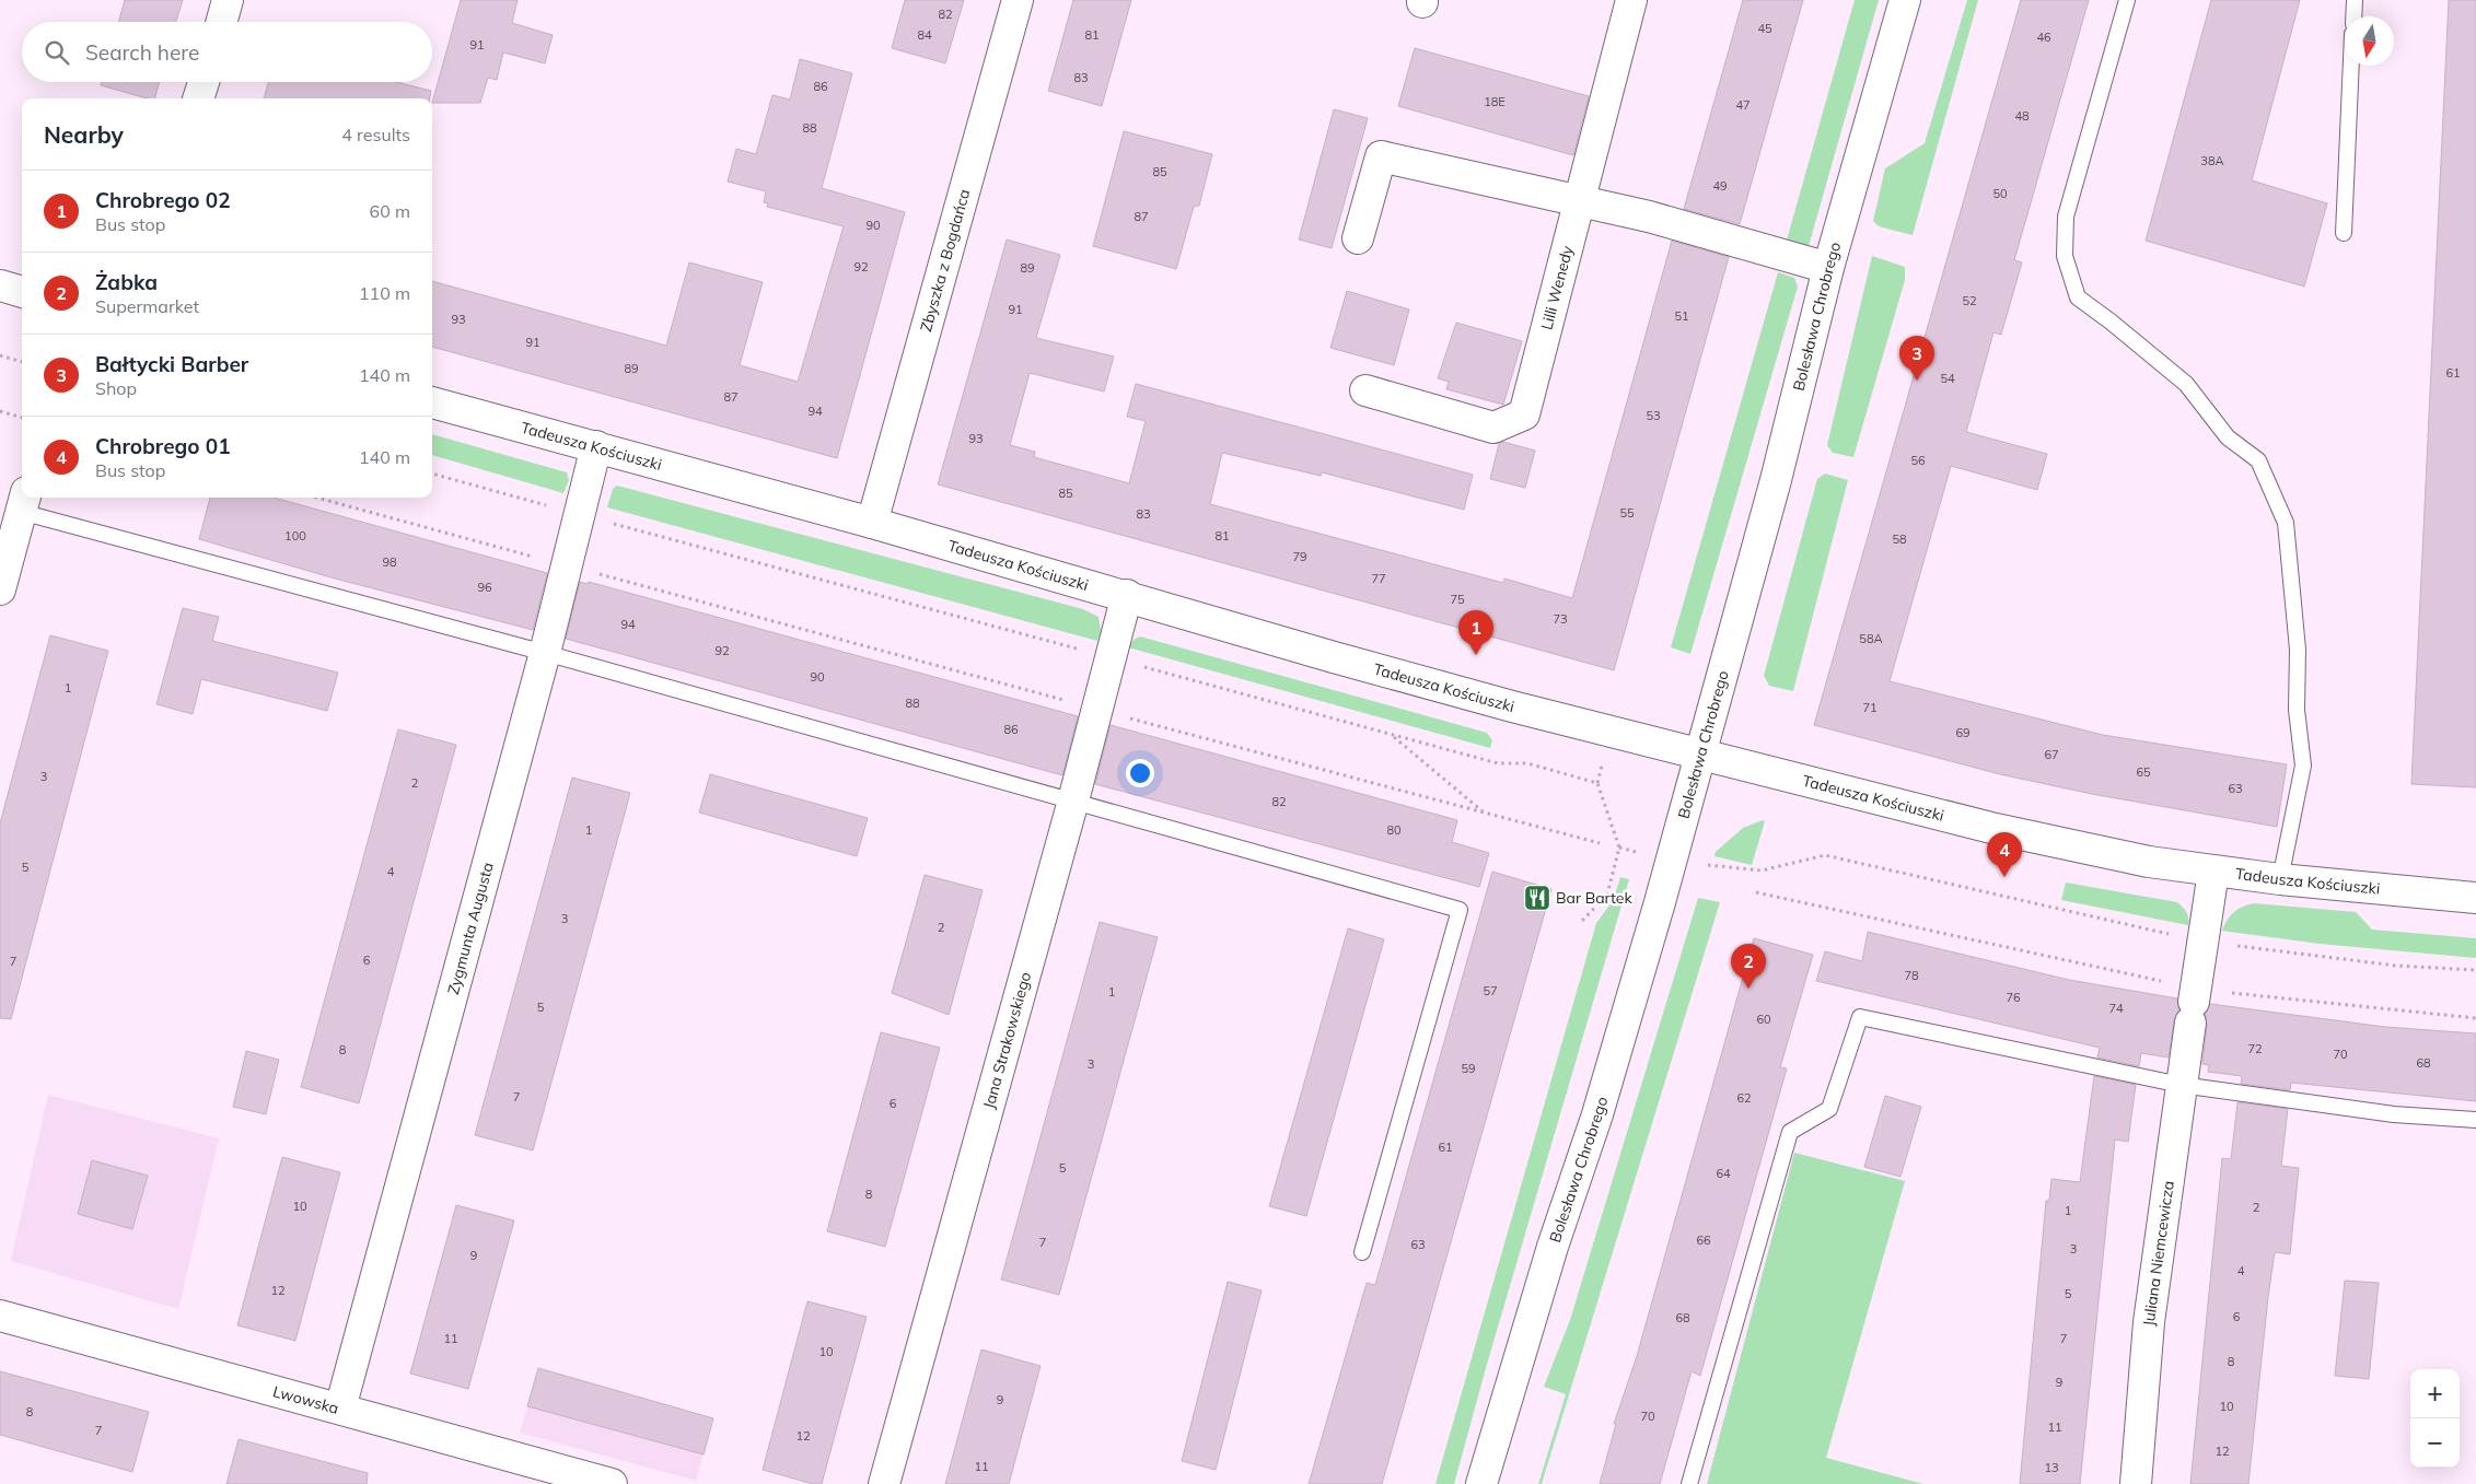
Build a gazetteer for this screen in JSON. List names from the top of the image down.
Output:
{
  "streets": {
    "street": [
      "Zbyszka z Bogdańca",
      "Lilli Wenedy",
      "Bolesława Chrobrego",
      "Tadeusza Kościuszki",
      "Zygmunta Augusta",
      "Jana Strakowskiego",
      "Juliana Niemcewicza",
      "Lwowska"
    ]
  },
  "crossings": [
    ["Zbyszka z Bogdańca", "Tadeusza Kościuszki"],
    ["Bolesława Chrobrego", "Tadeusza Kościuszki"],
    ["Tadeusza Kościuszki", "Zygmunta Augusta"],
    ["Tadeusza Kościuszki", "Jana Strakowskiego"],
    ["Tadeusza Kościuszki", "Juliana Niemcewicza"],
    ["Zygmunta Augusta", "Lwowska"]
  ],
  "places": {
    "restaurant": ["Bar Bartek"]
  },
  "house_numbers": [
    "82",
    "45",
    "84",
    "81",
    "46",
    "91",
    "83",
    "86",
    "18E",
    "47",
    "48",
    "88",
    "38A",
    "85",
    "49",
    "50",
    "87",
    "90",
    "92",
    "89",
    "52",
    "91",
    "51",
    "93",
    "91",
    "89",
    "61",
    "54",
    "87",
    "94",
    "53",
    "93",
    "56",
    "85",
    "55",
    "83",
    "100",
    "81",
    "58",
    "79",
    "98",
    "77",
    "96",
    "75",
    "73",
    "94",
    "58A",
    "92",
    "90",
    "1",
    "88",
    "71",
    "86",
    "69",
    "67",
    "65",
    "3",
    "2",
    "63",
    "82",
    "1",
    "80",
    "5",
    "4",
    "3",
    "2",
    "6",
    "7",
    "78",
    "57",
    "1",
    "76",
    "5",
    "74",
    "60",
    "72",
    "8",
    "70",
    "68",
    "3",
    "59",
    "7",
    "62",
    "6",
    "61",
    "5",
    "64",
    "8",
    "10",
    "2",
    "1",
    "66",
    "7",
    "63",
    "3",
    "9",
    "4",
    "12",
    "5",
    "6",
    "68",
    "11",
    "7",
    "10",
    "8",
    "9",
    "9",
    "10",
    "8",
    "70",
    "11",
    "7",
    "12",
    "12",
    "11",
    "13"
  ],
  "north": "bottom",
  "page": {
    "search": "Search here",
    "heading": ["Nearby", "4 results"],
    "list": [
      {
        "mark": "1",
        "name": "Chrobrego 02",
        "note": "Bus stop",
        "value": "60 m"
      },
      {
        "mark": "2",
        "name": "Żabka",
        "note": "Supermarket",
        "value": "110 m"
      },
      {
        "mark": "3",
        "name": "Bałtycki Barber",
        "note": "Shop",
        "value": "140 m"
      },
      {
        "mark": "4",
        "name": "Chrobrego 01",
        "note": "Bus stop",
        "value": "140 m"
      }
    ],
    "pins": [
      "3",
      "1",
      "4",
      "2"
    ],
    "map_buttons": ["+", "−"]
  }
}
